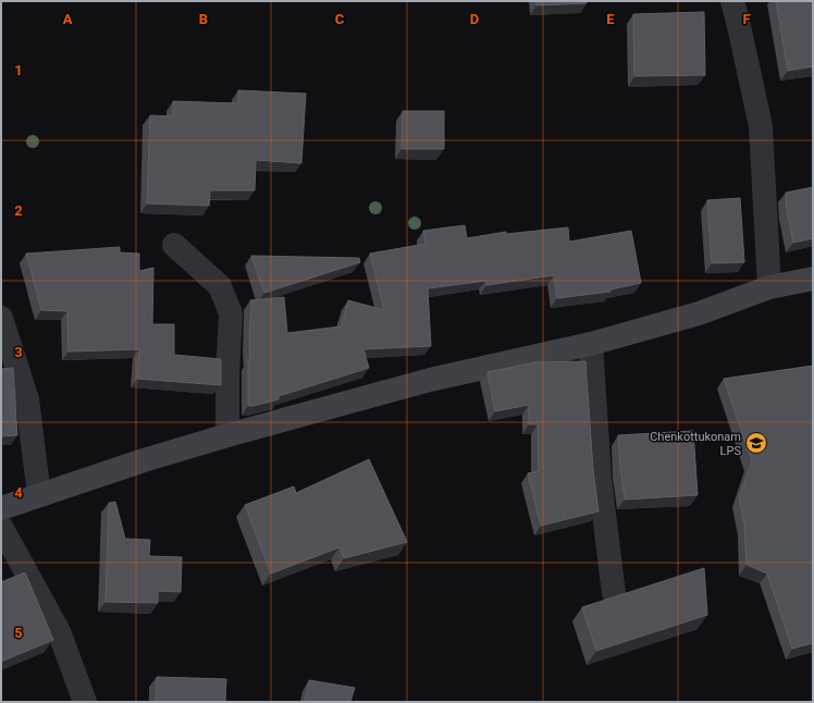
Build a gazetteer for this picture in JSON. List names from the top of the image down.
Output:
{
  "places": {
    "school or university": ["Chenkottukonam LPS"]
  },
  "grid": {
    "columns": [
      "A",
      "B",
      "C",
      "D",
      "E",
      "F"
    ],
    "rows": [
      "1",
      "2",
      "3",
      "4",
      "5"
    ]
  }
}
